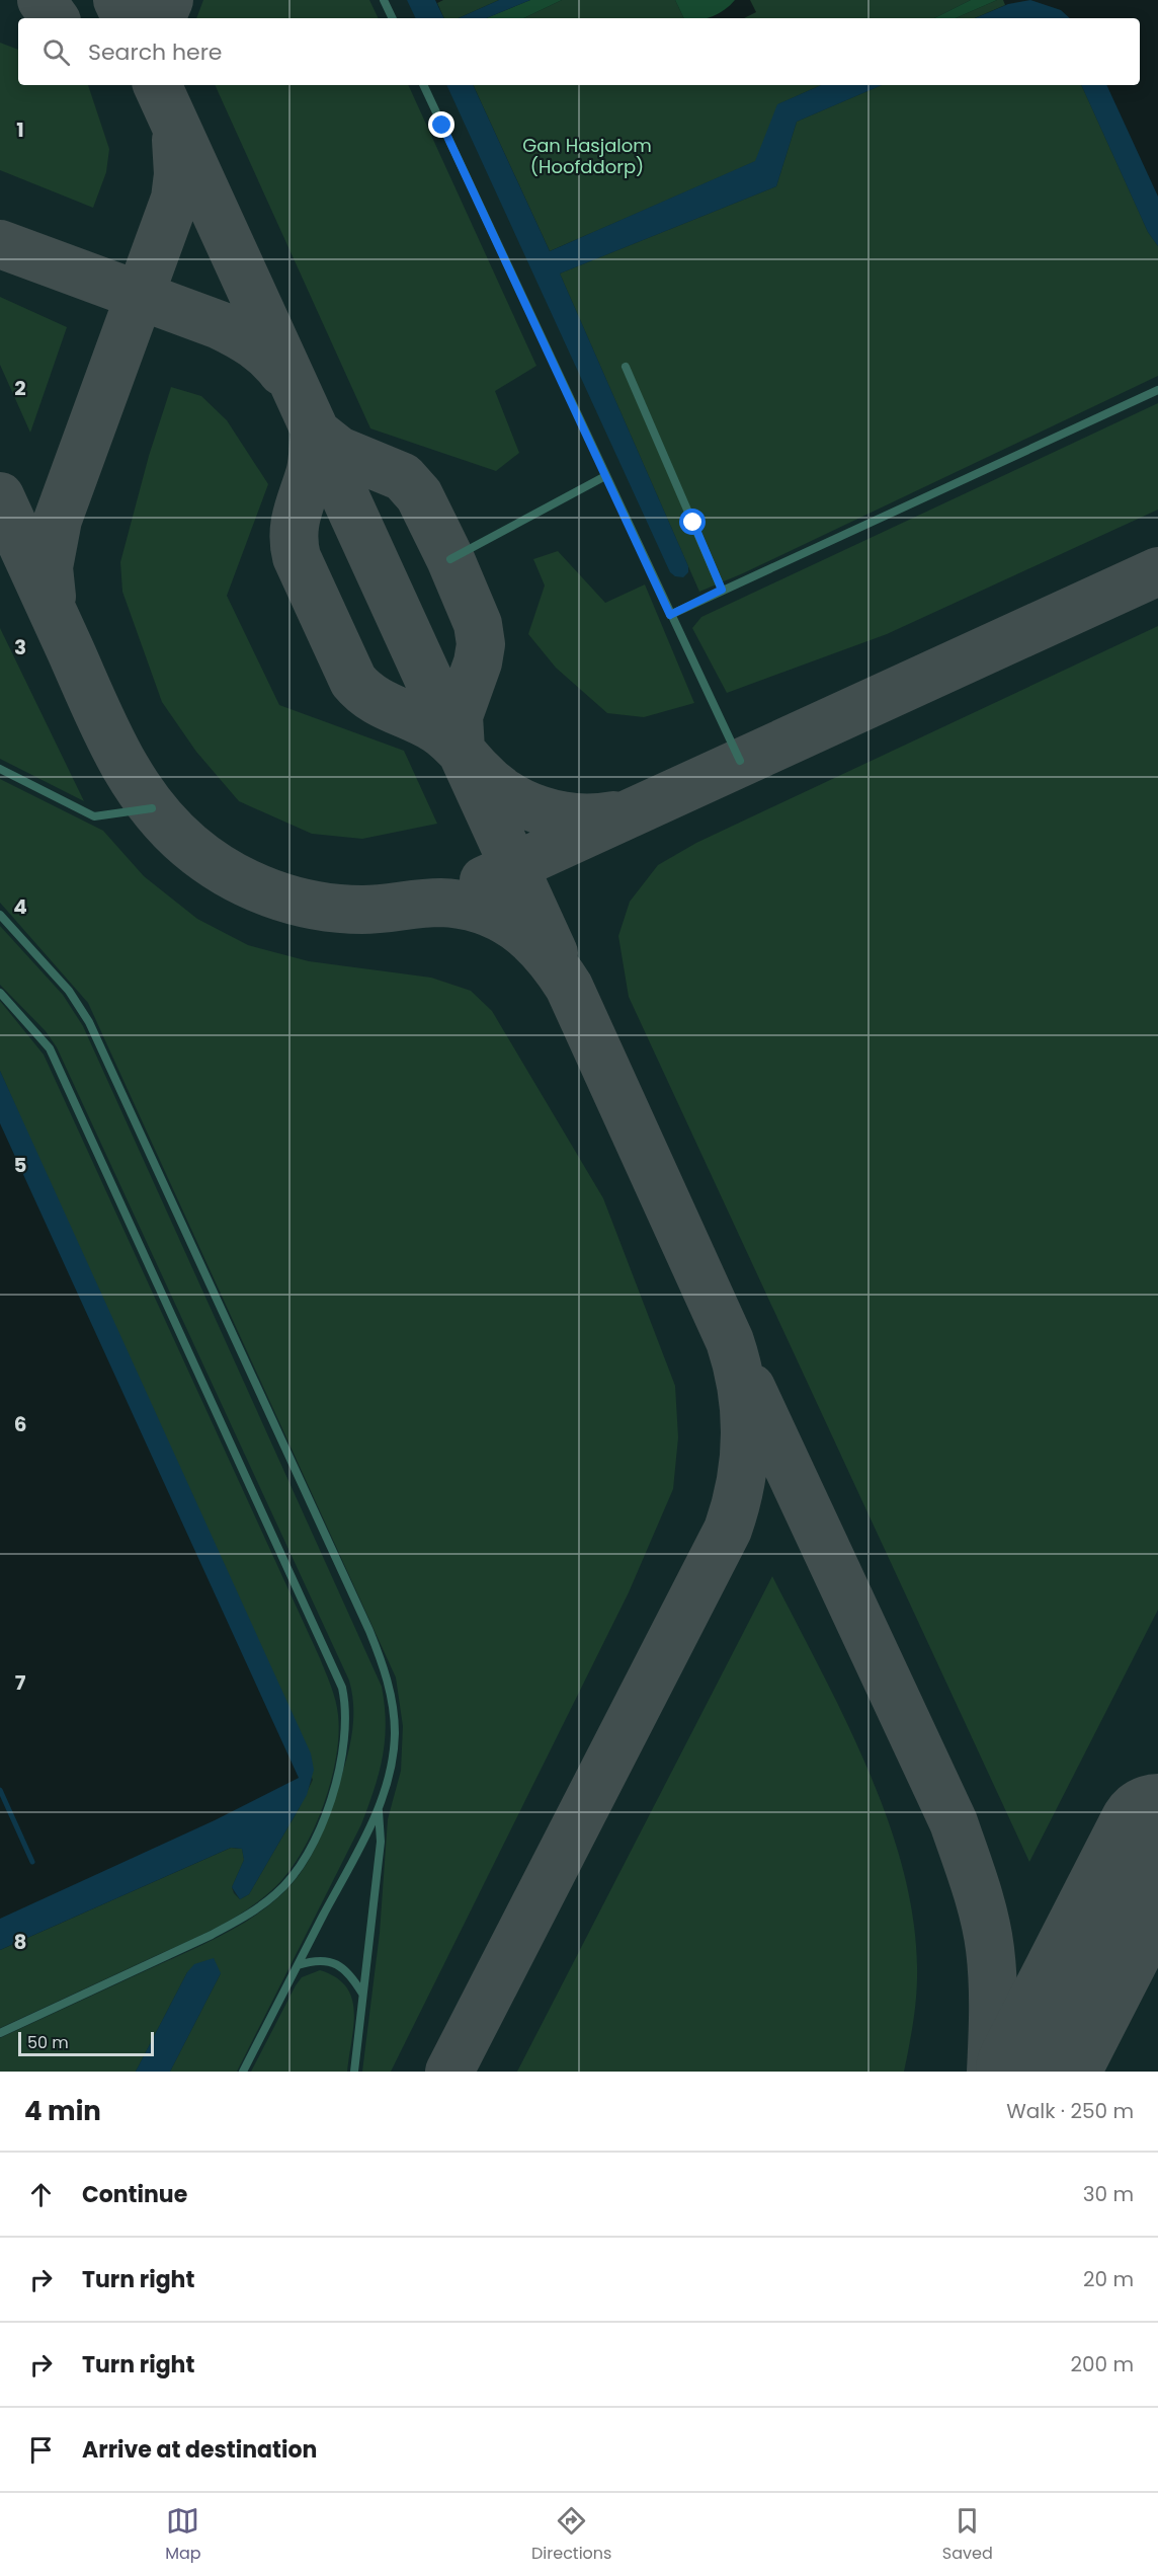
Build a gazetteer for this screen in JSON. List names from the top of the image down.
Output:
{
  "parks": ["Gan Hasjalom (Hoofddorp)"],
  "scale_bar": "50 m",
  "page": {
    "search": "Search here",
    "scale": "50 m",
    "heading": ["4 min", "Walk · 250 m"],
    "list": [
      ["Continue", "30 m"],
      ["Turn right", "20 m"],
      ["Turn right", "200 m"],
      "Arrive at destination"
    ],
    "nav": ["Map", "Directions", "Saved"]
  },
  "grid": {
    "rows": [
      "1",
      "2",
      "3",
      "4",
      "5",
      "6",
      "7",
      "8"
    ]
  }
}
